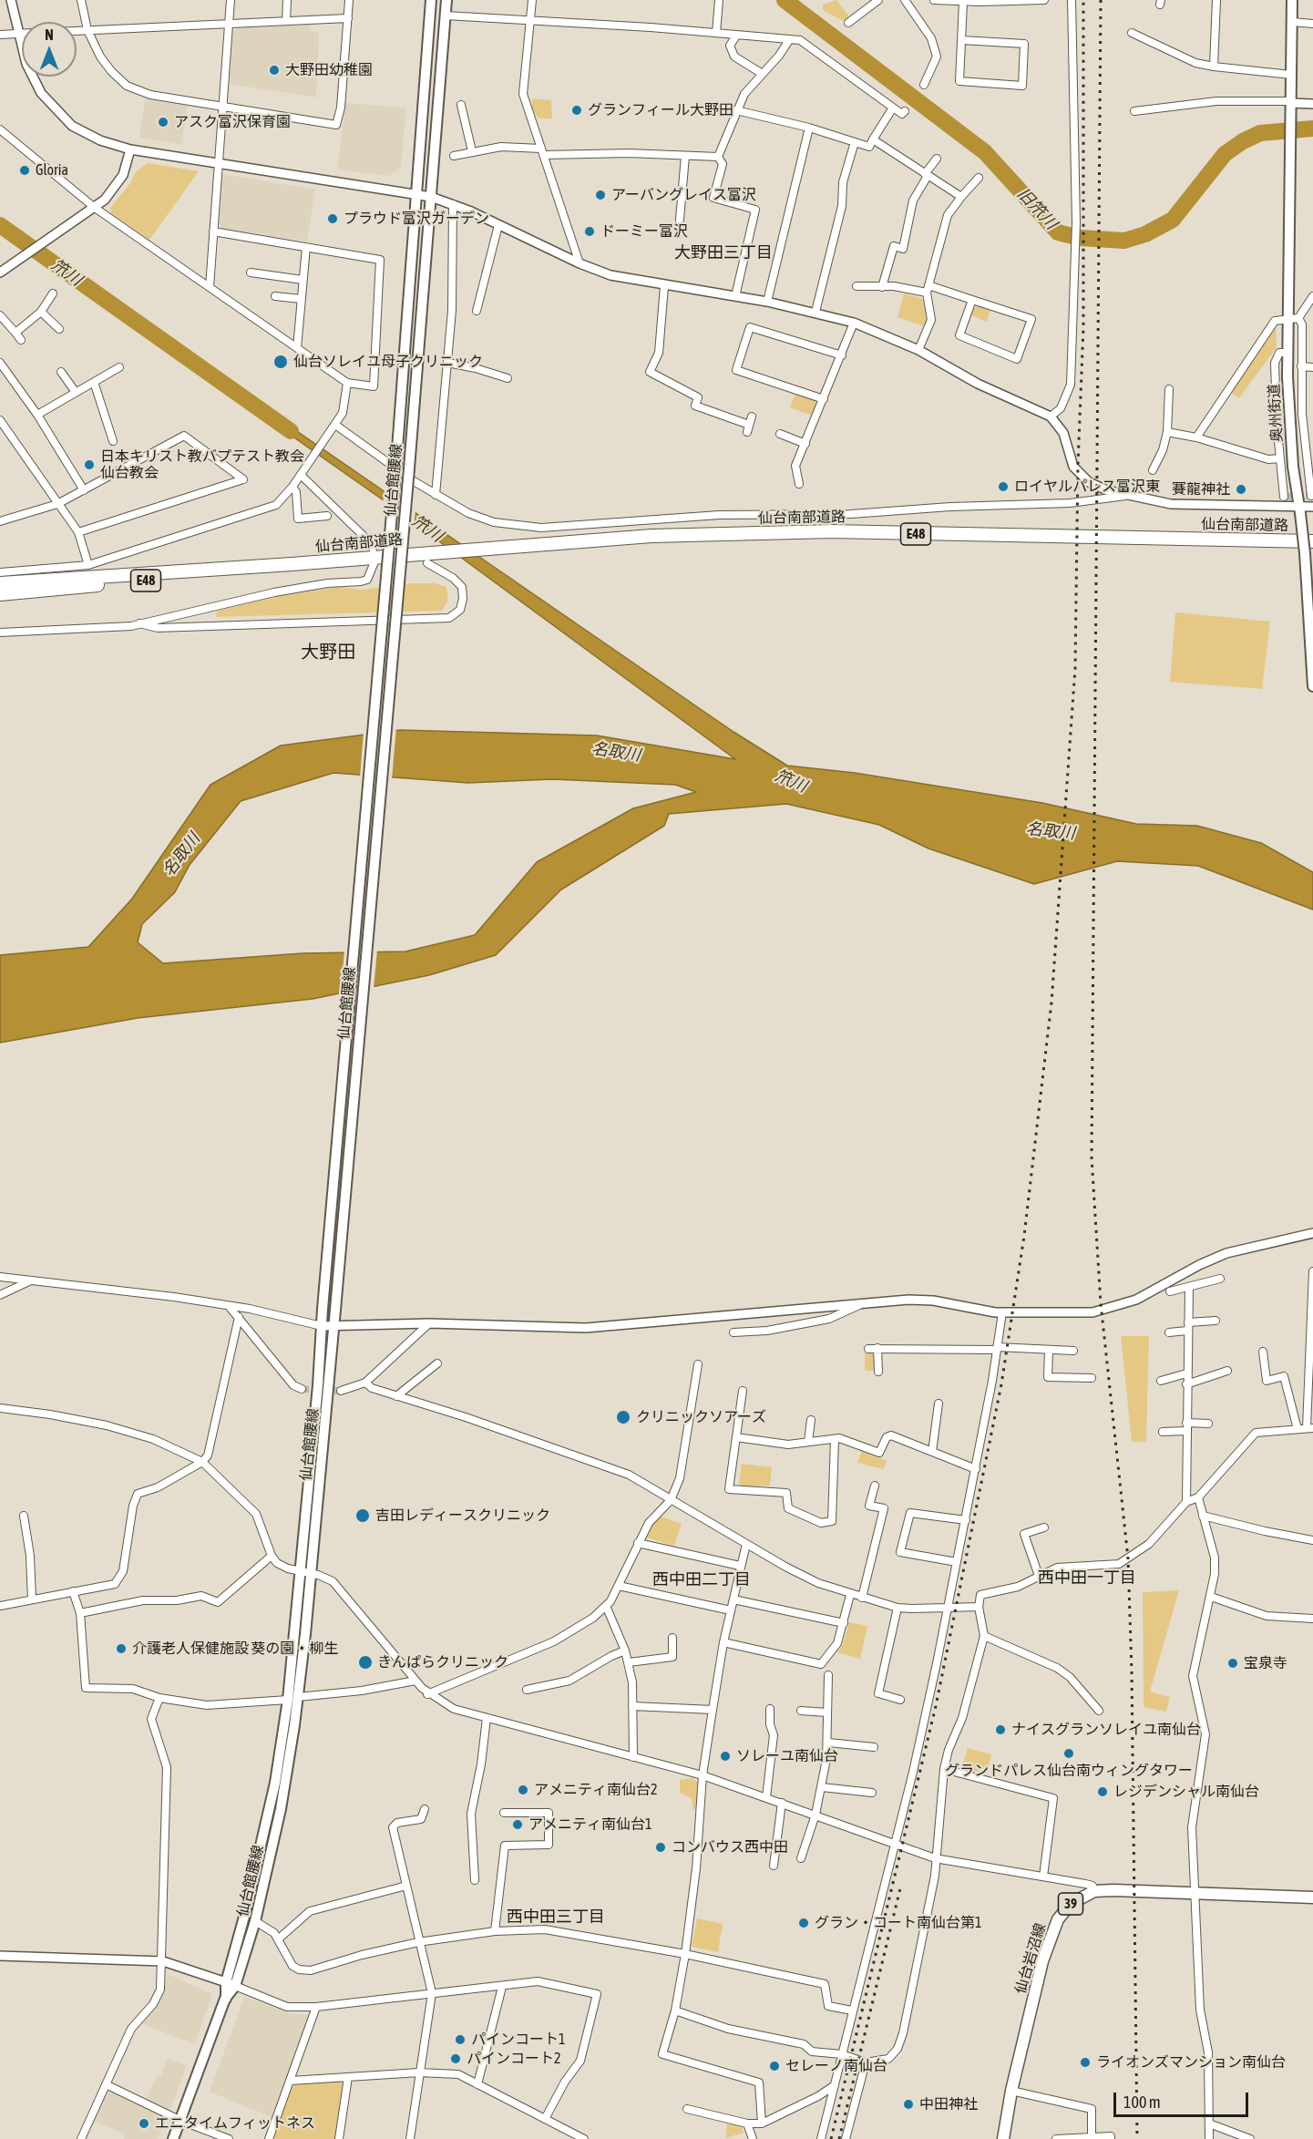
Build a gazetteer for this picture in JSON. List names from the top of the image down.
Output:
{
  "streets": {
    "highway": ["仙台南部道路", "E48"],
    "main road": [
      "奥州街道",
      "仙台館腰線",
      "39",
      "仙台岩沼線"
    ]
  },
  "districts": [
    "大野田三丁目",
    "大野田",
    "西中田一丁目",
    "西中田二丁目",
    "西中田三丁目"
  ],
  "water": ["旧笊川", "笊川", "名取川"],
  "places": [
    "大野田幼稚園",
    "グランフィール大野田",
    "アスク富沢保育園",
    "Gloria",
    "アーバングレイス富沢",
    "プラウド富沢ガーデン",
    "ドーミー富沢",
    "仙台ソレイユ母子クリニック",
    "日本キリスト教バプテスト教会 仙台教会",
    "ロイヤルパレス富沢東",
    "賽龍神社",
    "クリニックソアーズ",
    "吉田レディースクリニック",
    "介護老人保健施設 葵の園・柳生",
    "きんぱらクリニック",
    "宝泉寺",
    "ナイスグランソレイユ南仙台",
    "グランドパレス仙台南ウィングタワー",
    "ソレーユ南仙台",
    "アメニティ南仙台2",
    "レジデンシャル南仙台",
    "アメニティ南仙台1",
    "コンバウス西中田",
    "グラン・コート南仙台第1",
    "パインコート1",
    "パインコート2",
    "ライオンズマンション南仙台",
    "セレーノ南仙台",
    "中田神社",
    "エニタイムフィットネス"
  ],
  "scale_bar": "100 m",
  "north": "top"
}
